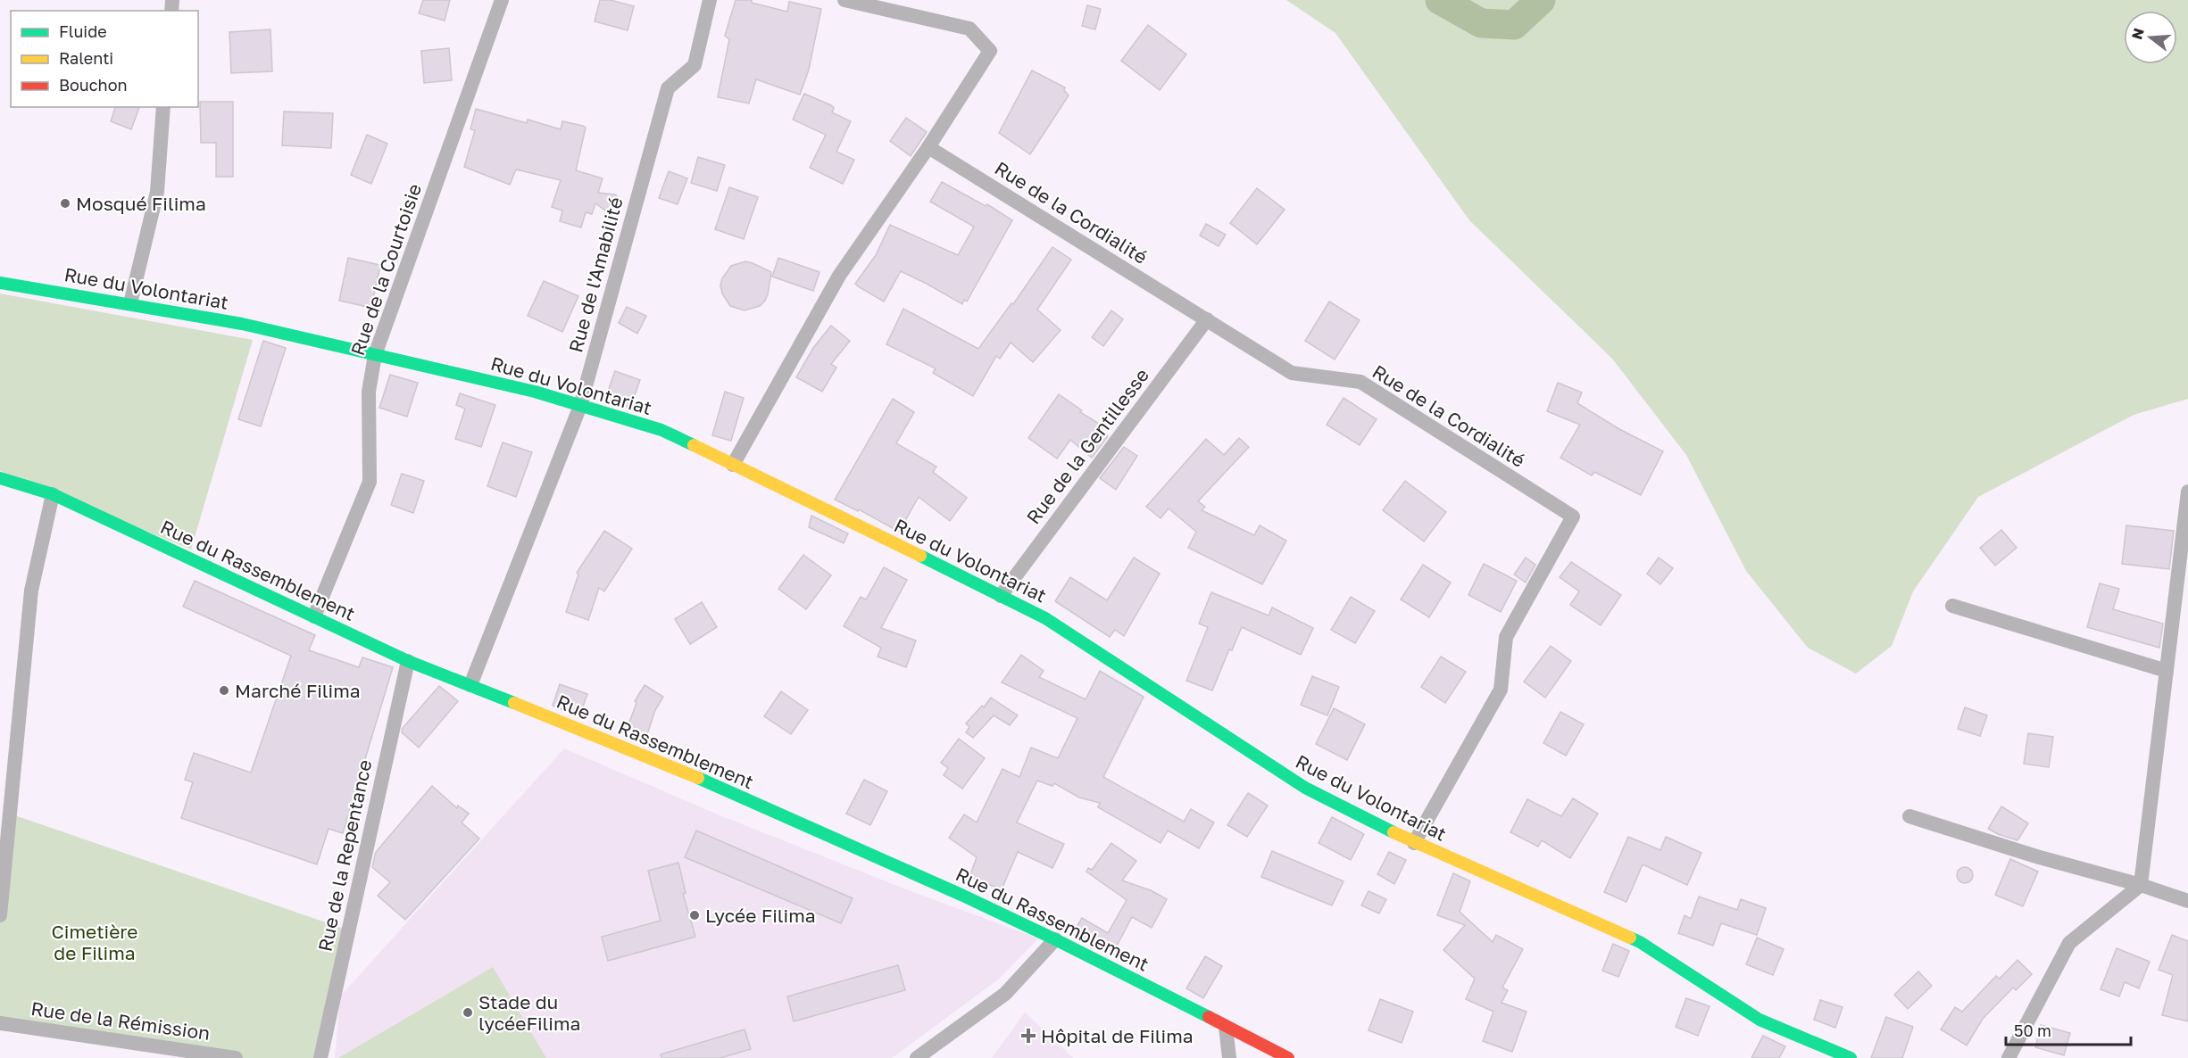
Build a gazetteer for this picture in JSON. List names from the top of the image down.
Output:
{
  "streets": {
    "street": [
      "Rue de la Cordialité",
      "Rue de la Courtoisie",
      "Rue de l'Amabilité",
      "Rue du Volontariat",
      "Rue de la Gentillesse",
      "Rue du Rassemblement",
      "Rue de la Repentance",
      "Rue de la Rémission"
    ]
  },
  "crossings": [
    ["Rue de la Cordialité", "Rue du Volontariat"],
    ["Rue de la Cordialité", "Rue de la Gentillesse"],
    ["Rue de la Courtoisie", "Rue du Volontariat"],
    ["Rue de la Courtoisie", "Rue du Rassemblement"],
    ["Rue de l'Amabilité", "Rue du Volontariat"],
    ["Rue de l'Amabilité", "Rue du Rassemblement"],
    ["Rue du Volontariat", "Rue de la Gentillesse"],
    ["Rue du Rassemblement", "Rue de la Repentance"]
  ],
  "parks": ["Cimetière de Filima"],
  "places": {
    "other": [
      "Mosqué Filima",
      "Marché Filima",
      "Lycée Filima",
      "Stade du lycéeFilima"
    ],
    "health": ["Hôpital de Filima"]
  },
  "legend": ["Fluide", "Ralenti", "Bouchon"],
  "scale_bar": "50 m",
  "north": "left"
}
